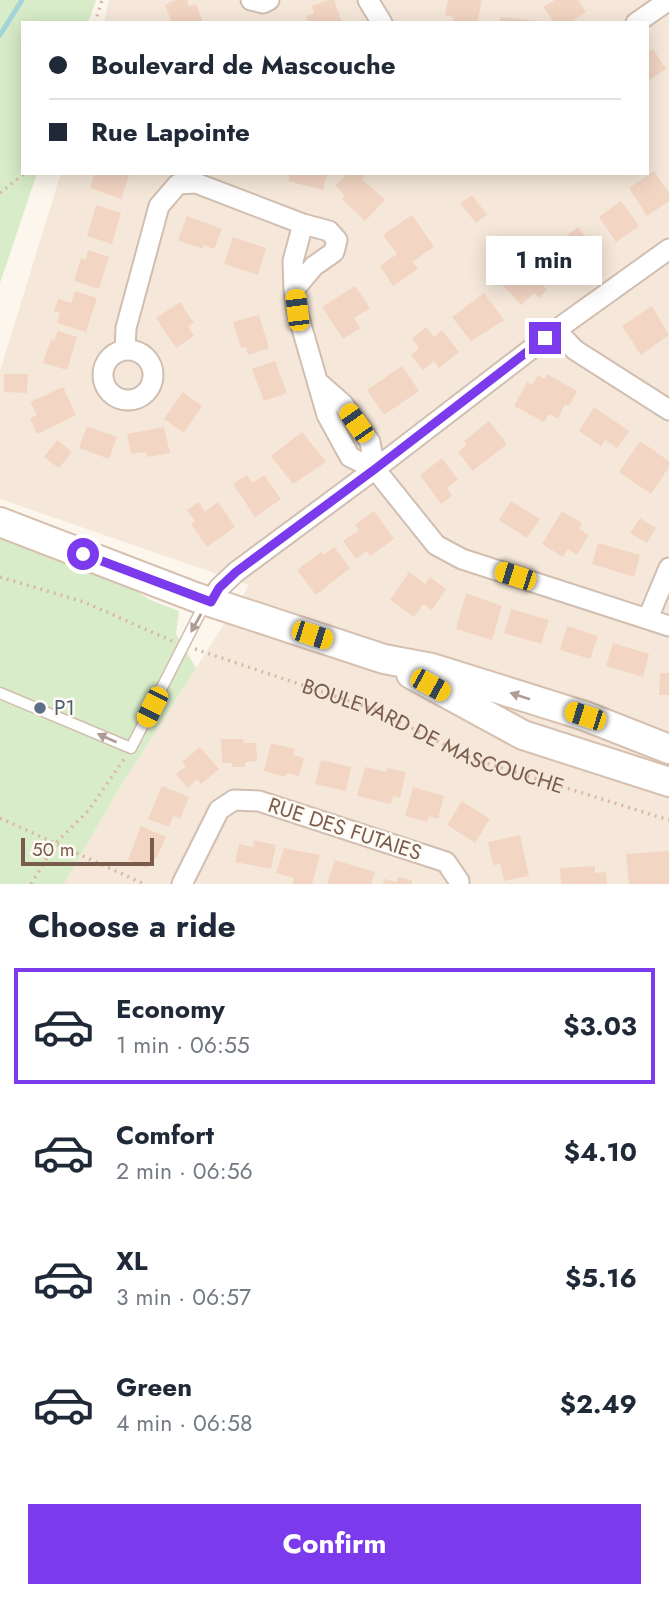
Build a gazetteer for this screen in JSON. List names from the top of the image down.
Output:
{
  "streets": {
    "street": ["BOULEVARD DE MASCOUCHE", "RUE DES FUTAIES"]
  },
  "places": ["P1"],
  "scale_bar": "50 m",
  "page": {
    "banner": ["Boulevard de Mascouche", "Rue Lapointe"],
    "bubble": "1 min",
    "scale": "50 m",
    "heading": "Choose a ride",
    "list": [
      {
        "name": "Economy",
        "note": "1 min · 06:55",
        "value": "$3.03"
      },
      {
        "name": "Comfort",
        "note": "2 min · 06:56",
        "value": "$4.10"
      },
      {
        "name": "XL",
        "note": "3 min · 06:57",
        "value": "$5.16"
      },
      {
        "name": "Green",
        "note": "4 min · 06:58",
        "value": "$2.49"
      }
    ],
    "buttons": "Confirm"
  }
}
